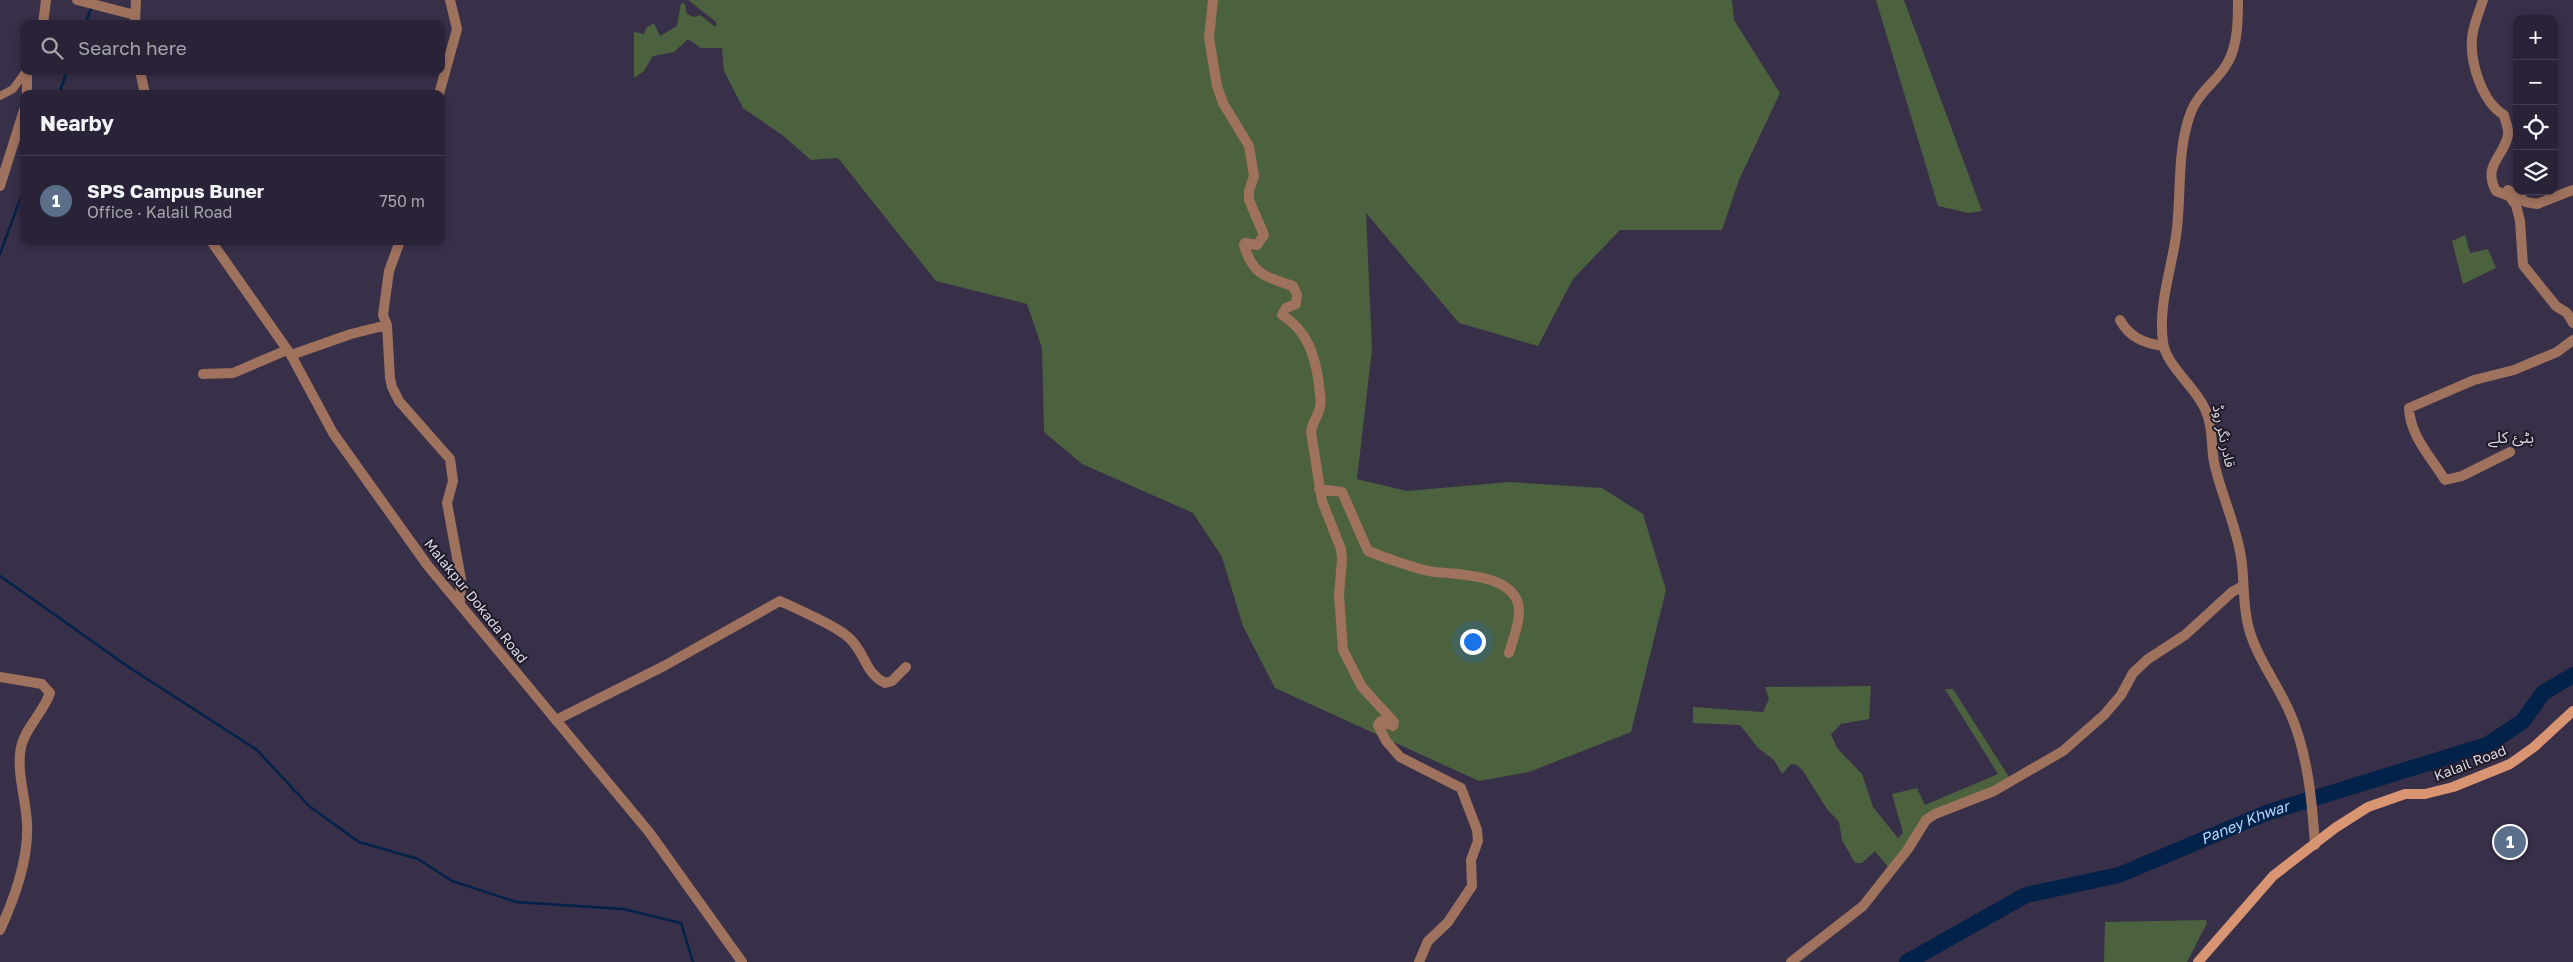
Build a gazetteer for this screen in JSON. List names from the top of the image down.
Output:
{
  "streets": {
    "main road": ["Kalail Road"],
    "street": ["قادر نگر روڈ", "Malakpur Dokada Road"]
  },
  "crossings": [
    ["قادر نگر روڈ", "Kalail Road"]
  ],
  "districts": ["بٹئ کلے"],
  "water": ["Paney Khwar"],
  "page": {
    "map_buttons": ["+", "−"],
    "search": "Search here",
    "heading": "Nearby",
    "list": [
      {
        "mark": "1",
        "name": "SPS Campus Buner",
        "note": "Office · Kalail Road",
        "value": "750 m"
      }
    ],
    "pins": "1"
  }
}
